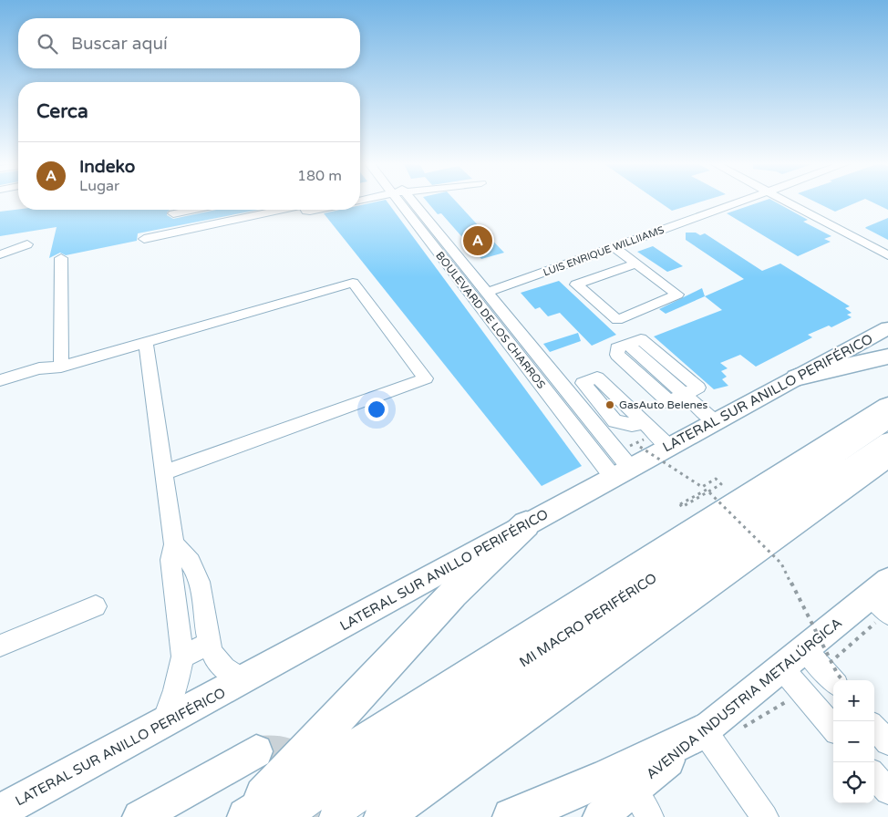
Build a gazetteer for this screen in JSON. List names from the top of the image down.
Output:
{
  "streets": {
    "main road": ["LATERAL SUR ANILLO PERIFÉRICO", "AVENIDA INDUSTRIA METALÚRGICA"],
    "street": ["LUIS ENRIQUE WILLIIAMS", "BOULEVARD DE LOS CHARROS", "MI MACRO PERIFÉRICO"]
  },
  "crossings": [
    ["LUIS ENRIQUE WILLIIAMS", "BOULEVARD DE LOS CHARROS"],
    ["BOULEVARD DE LOS CHARROS", "LATERAL SUR ANILLO PERIFÉRICO"]
  ],
  "places": ["GasAuto Belenes"],
  "page": {
    "search": "Buscar aquí",
    "heading": "Cerca",
    "list": [
      {
        "mark": "A",
        "name": "Indeko",
        "note": "Lugar",
        "value": "180 m"
      }
    ],
    "pins": "A",
    "map_buttons": ["+", "−"]
  }
}
